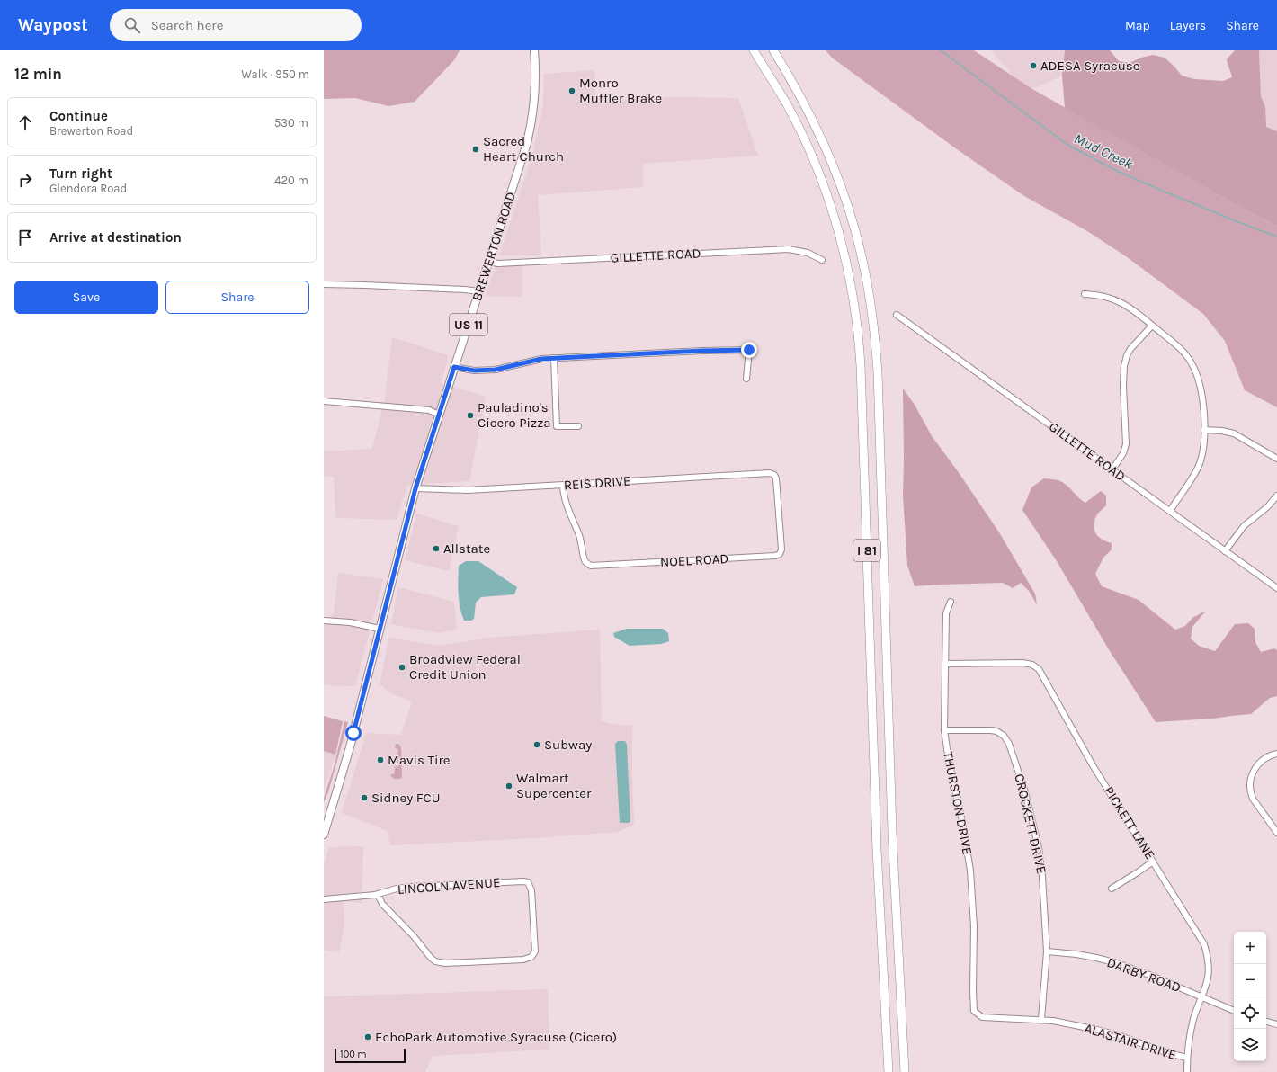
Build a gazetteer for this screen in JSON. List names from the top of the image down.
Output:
{
  "streets": {
    "highway": ["I 81"],
    "main road": ["BREWERTON ROAD", "US 11"],
    "street": [
      "GILLETTE ROAD",
      "REIS DRIVE",
      "NOEL ROAD",
      "THURSTON DRIVE",
      "PICKETT LANE",
      "CROCKETT DRIVE",
      "LINCOLN AVENUE",
      "DARBY ROAD",
      "ALASTAIR DRIVE"
    ]
  },
  "crossings": [
    ["BREWERTON ROAD", "GILLETTE ROAD"],
    ["BREWERTON ROAD", "REIS DRIVE"],
    ["REIS DRIVE", "NOEL ROAD"],
    ["THURSTON DRIVE", "PICKETT LANE"],
    ["THURSTON DRIVE", "CROCKETT DRIVE"],
    ["THURSTON DRIVE", "ALASTAIR DRIVE"],
    ["PICKETT LANE", "DARBY ROAD"],
    ["PICKETT LANE", "ALASTAIR DRIVE"],
    ["CROCKETT DRIVE", "DARBY ROAD"],
    ["CROCKETT DRIVE", "ALASTAIR DRIVE"]
  ],
  "water": ["Mud Creek"],
  "places": [
    "ADESA Syracuse",
    "Monro Muffler Brake",
    "Sacred Heart Church",
    "Pauladino's Cicero Pizza",
    "Allstate",
    "Broadview Federal Credit Union",
    "Subway",
    "Mavis Tire",
    "Walmart Supercenter",
    "Sidney FCU",
    "EchoPark Automotive Syracuse (Cicero)"
  ],
  "scale_bar": "100 m",
  "page": {
    "header": "Waypost",
    "search": "Search here",
    "nav": ["Map", "Layers", "Share"],
    "heading": ["12 min", "Walk · 950 m"],
    "list": [
      ["Continue", "Brewerton Road", "530 m"],
      ["Turn right", "Glendora Road", "420 m"],
      "Arrive at destination"
    ],
    "buttons": ["Save", "Share"],
    "map_buttons": ["+", "−"],
    "scale": "100 m"
  }
}
